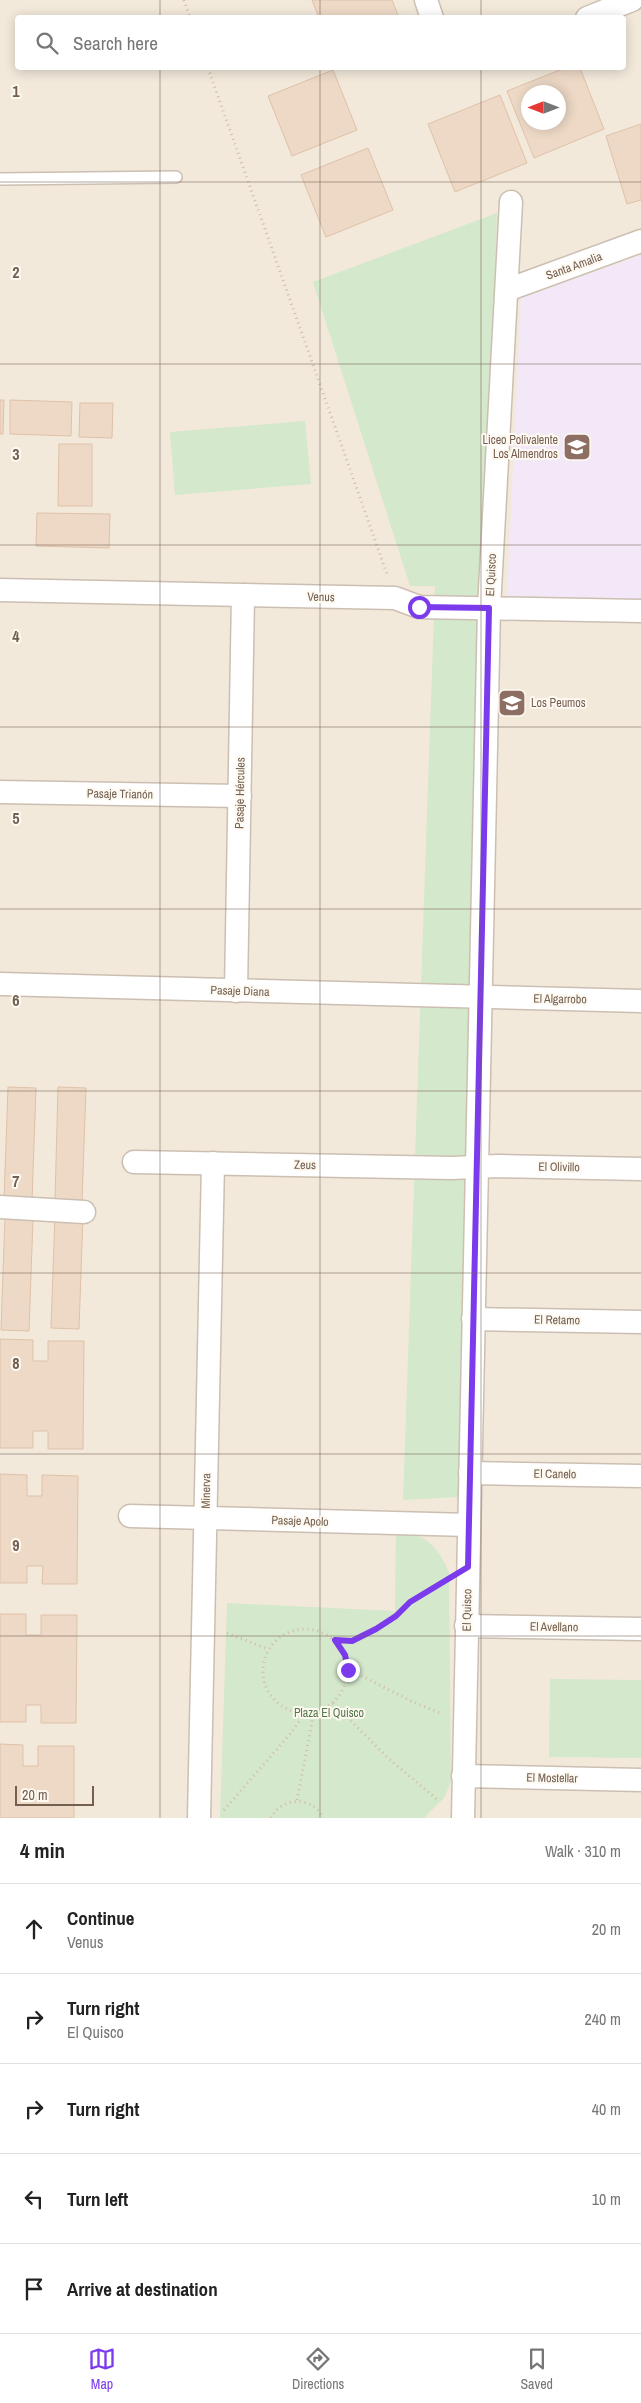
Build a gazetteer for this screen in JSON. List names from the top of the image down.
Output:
{
  "streets": {
    "street": [
      "Santa Amalia",
      "El Quisco",
      "Venus",
      "Pasaje Hércules",
      "Pasaje Trianón",
      "Pasaje Diana",
      "El Algarrobo",
      "Zeus",
      "El Olivillo",
      "El Retamo",
      "El Canelo",
      "Minerva",
      "Pasaje Apolo",
      "El Avellano",
      "El Mostellar"
    ]
  },
  "crossings": [
    ["Santa Amalia", "El Quisco"],
    ["El Quisco", "Venus"],
    ["El Quisco", "Pasaje Diana"],
    ["El Quisco", "El Algarrobo"],
    ["El Quisco", "Zeus"],
    ["El Quisco", "El Olivillo"],
    ["El Quisco", "El Retamo"],
    ["El Quisco", "El Canelo"],
    ["El Quisco", "Pasaje Apolo"],
    ["El Quisco", "El Avellano"],
    ["El Quisco", "El Mostellar"],
    ["Venus", "Pasaje Hércules"],
    ["Pasaje Hércules", "Pasaje Trianón"],
    ["Pasaje Hércules", "Pasaje Diana"],
    ["Pasaje Diana", "El Algarrobo"],
    ["Zeus", "El Olivillo"],
    ["Zeus", "Minerva"],
    ["Minerva", "Pasaje Apolo"]
  ],
  "parks": ["Plaza El Quisco"],
  "places": {
    "school or university": ["Liceo Polivalente Los Almendros", "Los Peumos"]
  },
  "scale_bar": "20 m",
  "north": "left",
  "page": {
    "search": "Search here",
    "scale": "20 m",
    "heading": ["4 min", "Walk · 310 m"],
    "list": [
      ["Continue", "Venus", "20 m"],
      ["Turn right", "El Quisco", "240 m"],
      ["Turn right", "40 m"],
      ["Turn left", "10 m"],
      "Arrive at destination"
    ],
    "nav": ["Map", "Directions", "Saved"]
  },
  "grid": {
    "rows": [
      "1",
      "2",
      "3",
      "4",
      "5",
      "6",
      "7",
      "8",
      "9"
    ]
  }
}
